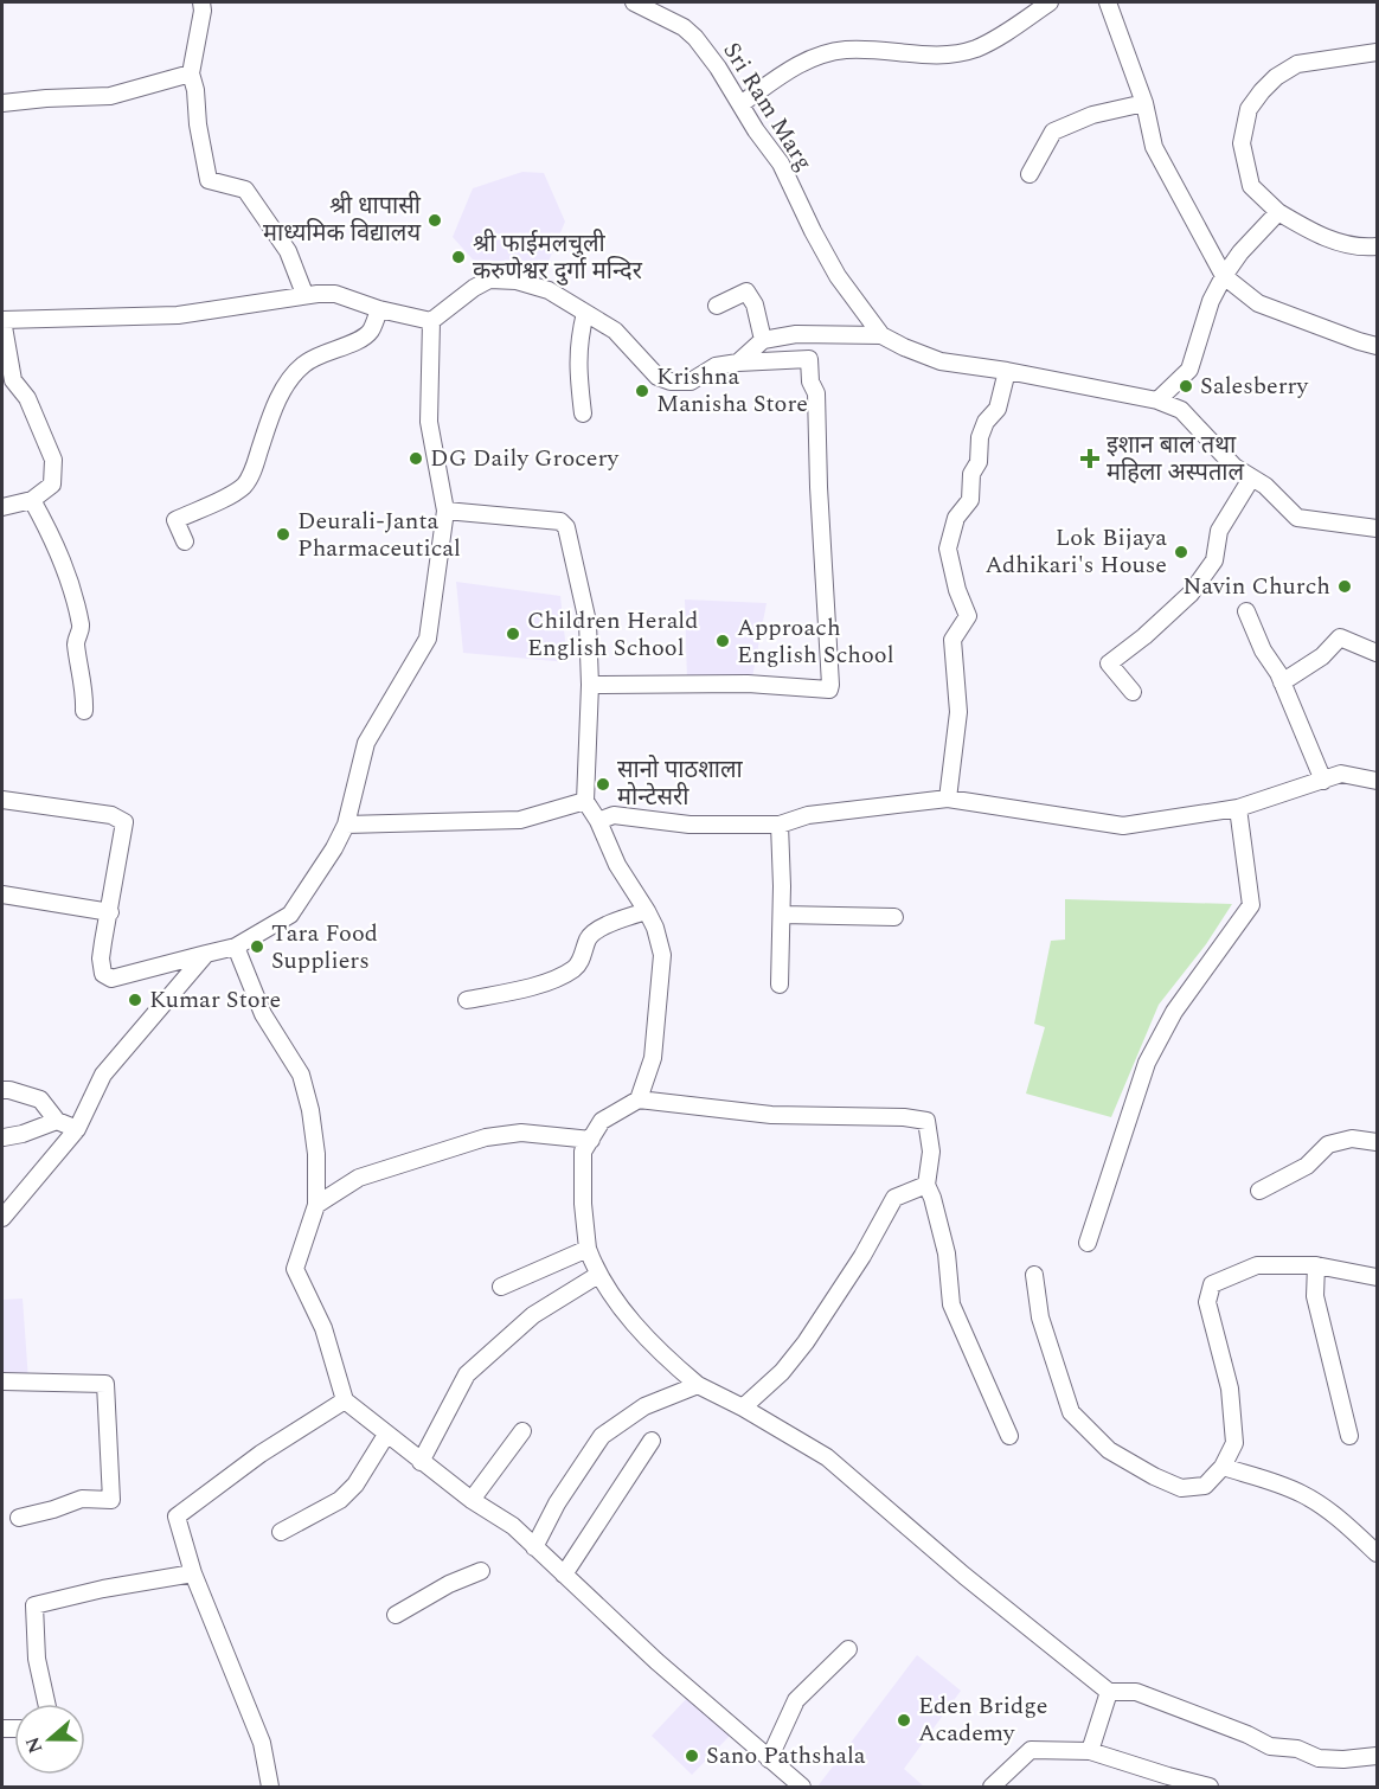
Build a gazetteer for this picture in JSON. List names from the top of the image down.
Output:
{
  "streets": {
    "street": ["Sri Ram Marg"]
  },
  "places": {
    "other": [
      "श्री धापासी माध्यमिक विद्यालय",
      "श्री फाईमलचुली करुणेश्वर दुर्गा मन्दिर",
      "Salesberry",
      "Krishna Manisha Store",
      "DG Daily Grocery",
      "Deurali-Janta Pharmaceutical",
      "Lok Bijaya Adhikari's House",
      "Navin Church",
      "Children Herald English School",
      "Approach English School",
      "सानो पाठशाला मोन्टेसरी",
      "Tara Food Suppliers",
      "Kumar Store",
      "Eden Bridge Academy",
      "Sano Pathshala"
    ],
    "health": ["इशान बाल तथा महिला अस्पताल"]
  },
  "north": "left"
}
